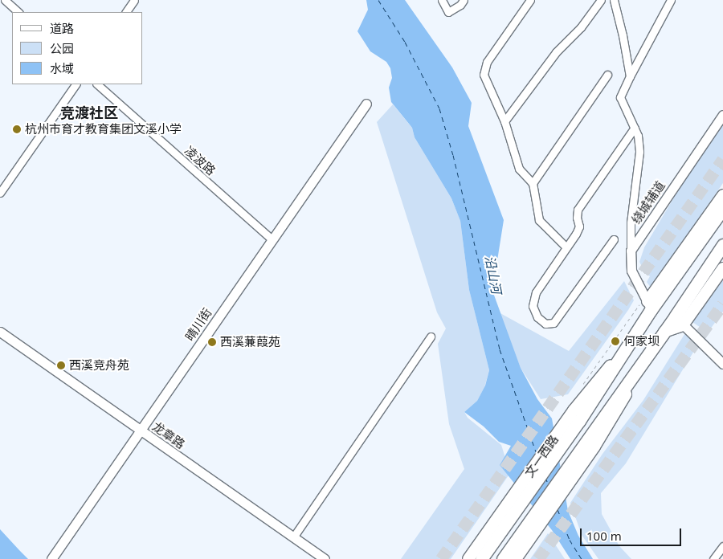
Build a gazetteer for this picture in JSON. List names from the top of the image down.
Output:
{
  "streets": {
    "main road": ["文一西路"],
    "street": [
      "凌波路",
      "绕城辅道",
      "晴川街",
      "龙章路"
    ]
  },
  "crossings": [
    ["凌波路", "晴川街"],
    ["晴川街", "龙章路"]
  ],
  "districts": ["竞渡社区"],
  "water": ["沿山河"],
  "places": [
    "杭州市育才教育集团文溪小学",
    "何家坝",
    "西溪蒹葭苑",
    "西溪竞舟苑"
  ],
  "legend": ["道路", "公园", "水域"],
  "scale_bar": "100 m"
}
